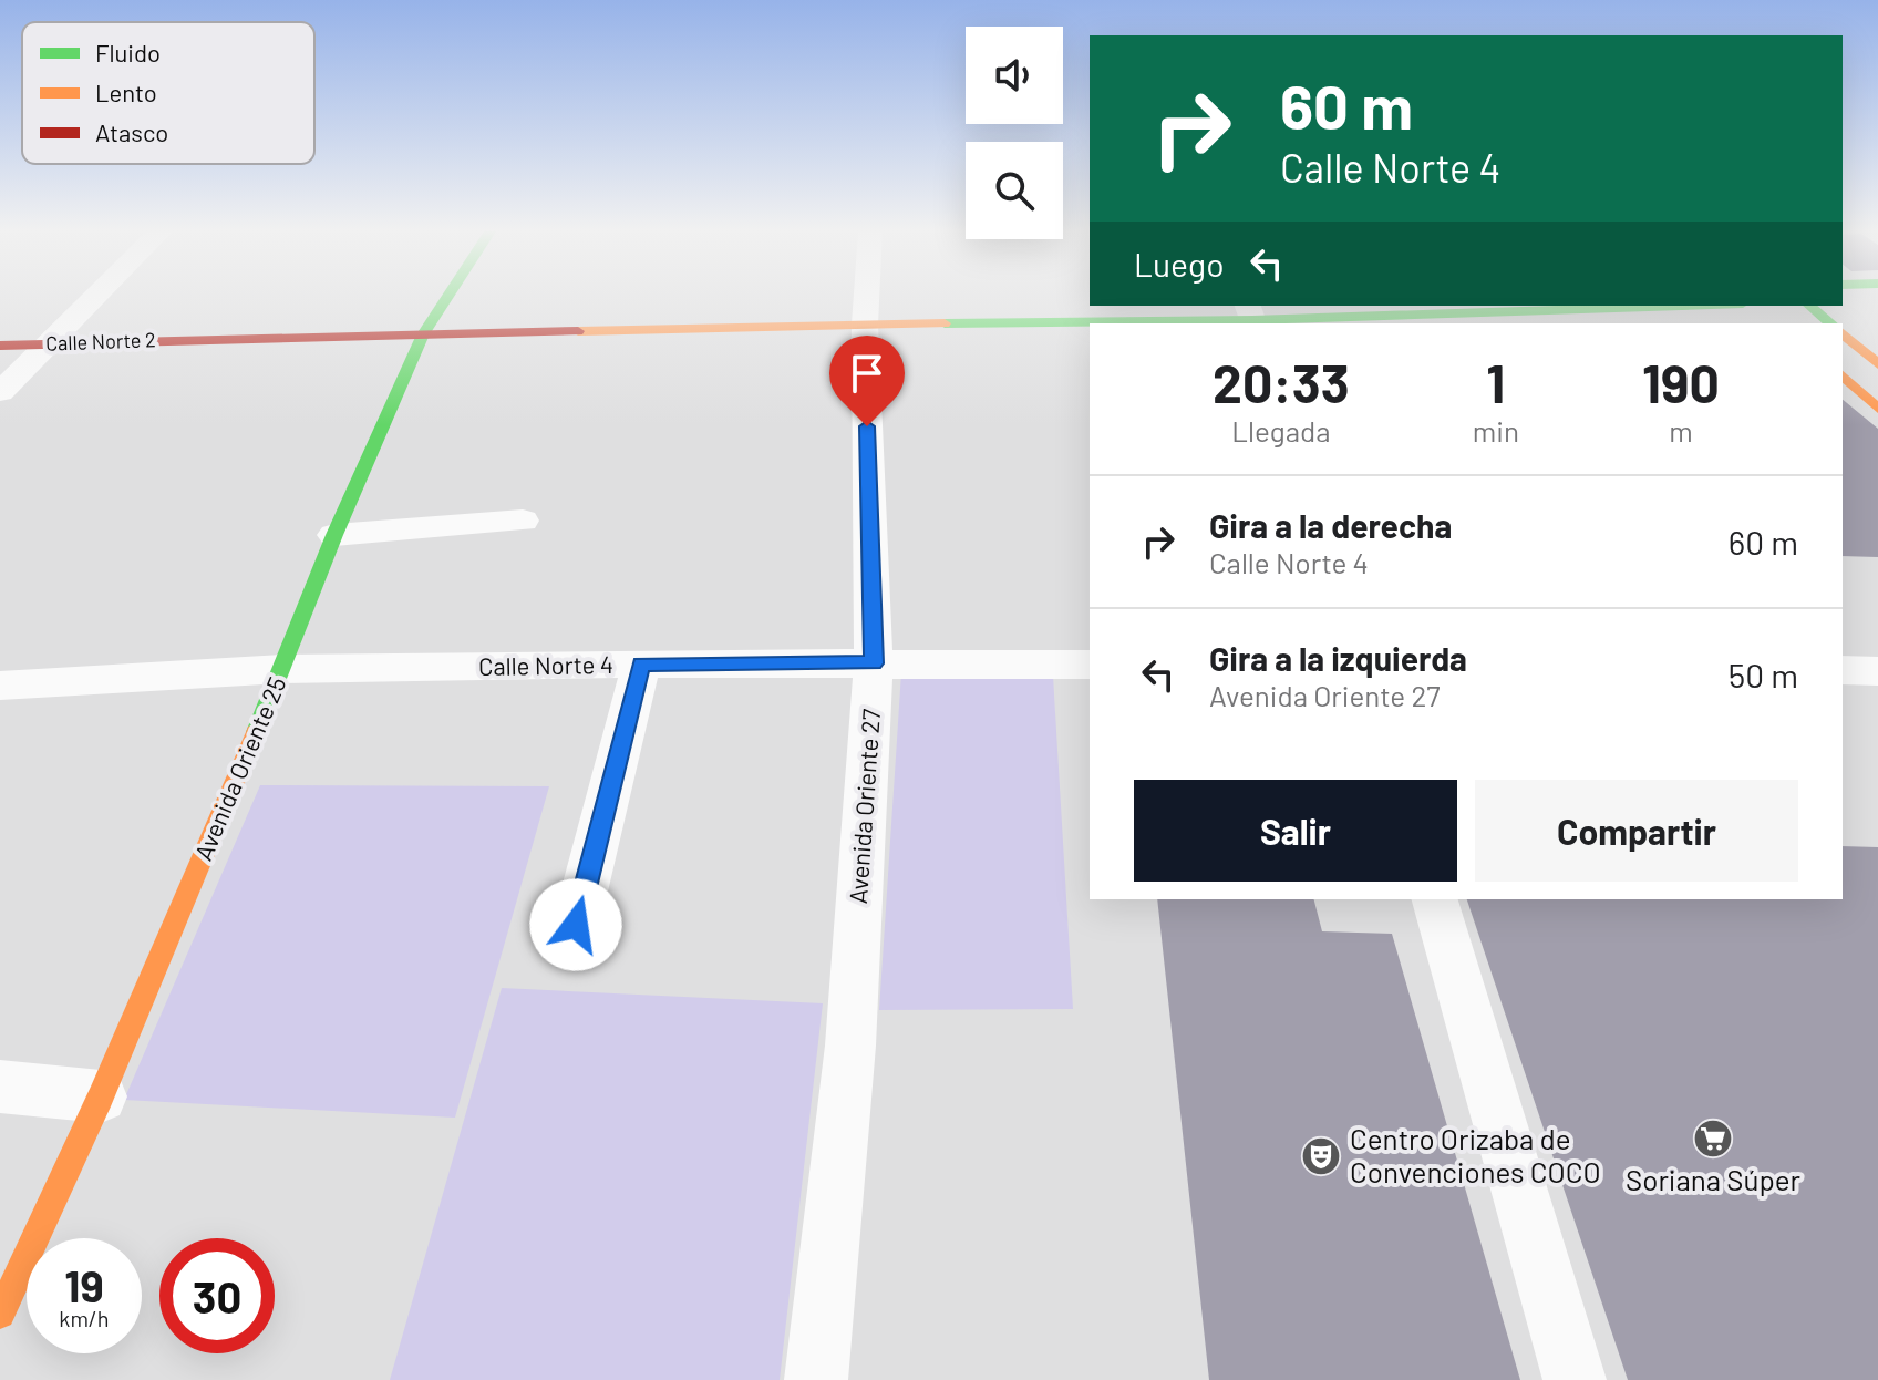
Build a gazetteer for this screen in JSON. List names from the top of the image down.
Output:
{
  "streets": {
    "street": [
      "Calle Norte 2",
      "Calle Norte 4",
      "Avenida Oriente 25",
      "Avenida Oriente 27"
    ]
  },
  "crossings": [
    ["Calle Norte 2", "Avenida Oriente 25"],
    ["Calle Norte 2", "Avenida Oriente 27"],
    ["Calle Norte 4", "Avenida Oriente 25"],
    ["Calle Norte 4", "Avenida Oriente 27"]
  ],
  "places": {
    "supermarket": ["Soriana Súper"],
    "theatre": ["Centro Orizaba de Convenciones COCO"]
  },
  "legend": ["Fluido", "Lento", "Atasco"],
  "page": {
    "turn": ["60 m", "Calle Norte 4"],
    "then": "Luego",
    "eta": [
      "20:33",
      "Llegada",
      "1",
      "min",
      "190",
      "m"
    ],
    "list": [
      {
        "name": "Gira a la derecha",
        "note": "Calle Norte 4",
        "value": "60 m"
      },
      {
        "name": "Gira a la izquierda",
        "note": "Avenida Oriente 27",
        "value": "50 m"
      }
    ],
    "buttons": ["Salir", "Compartir"],
    "speed": "19 km/h",
    "limit": "30"
  }
}
